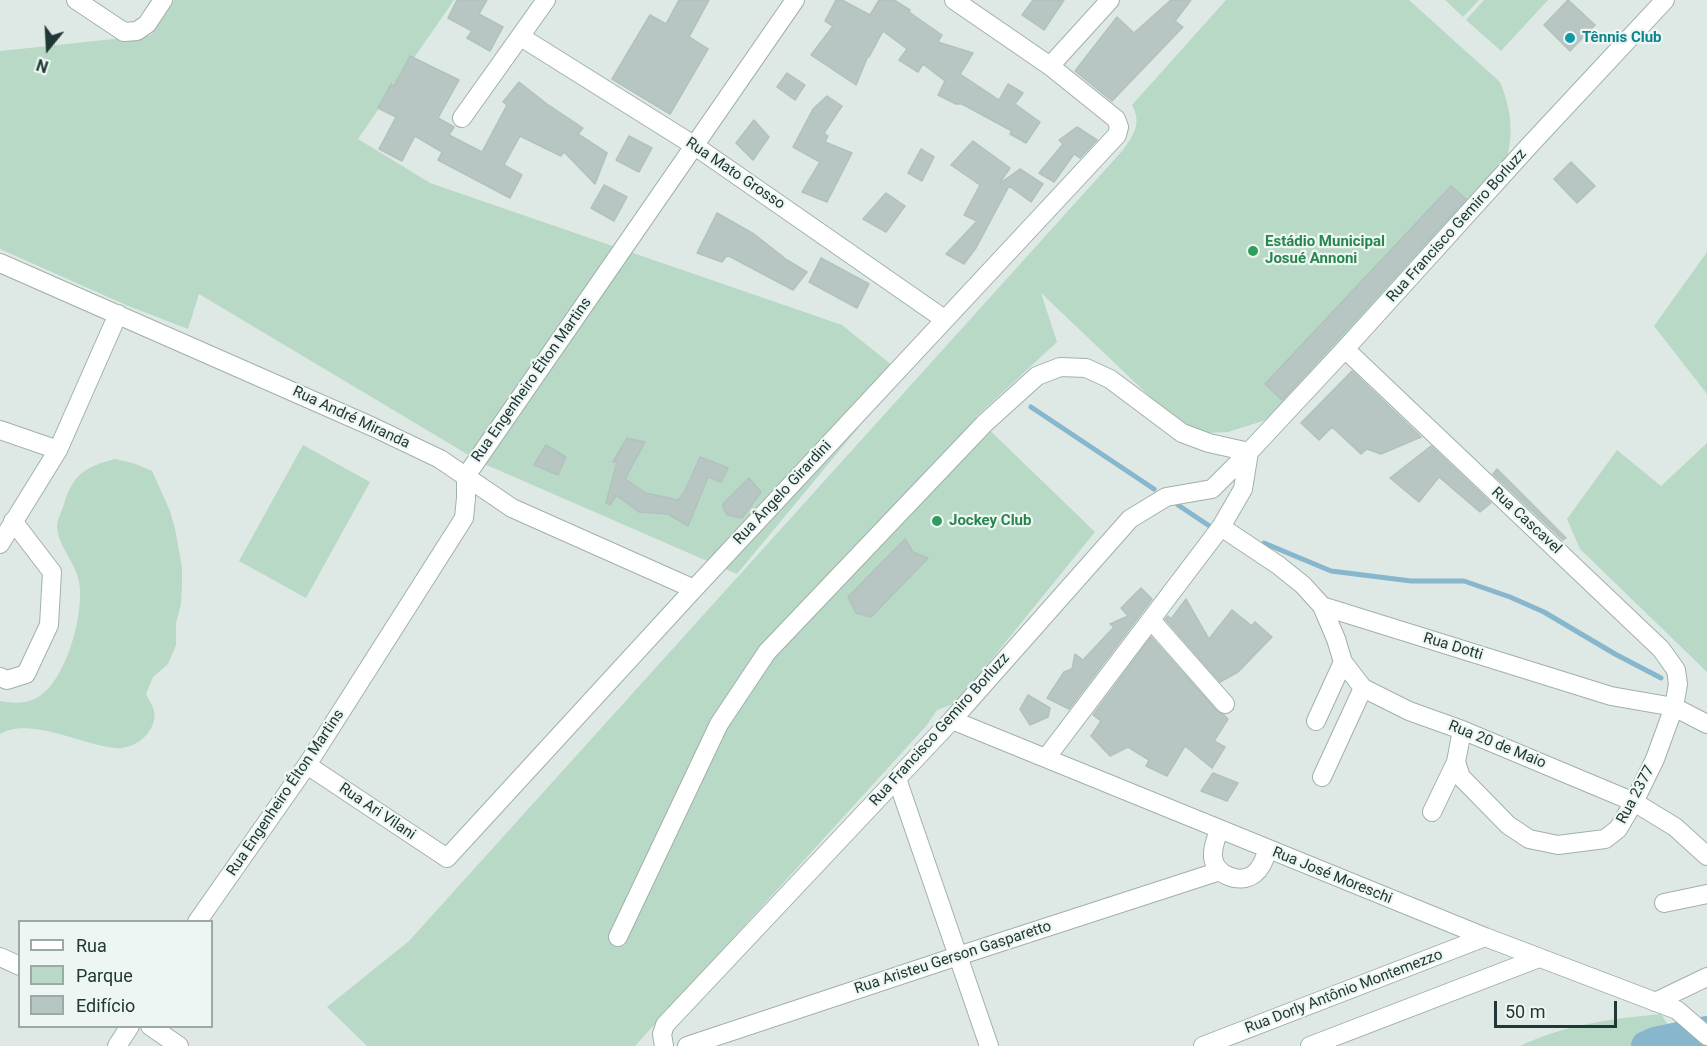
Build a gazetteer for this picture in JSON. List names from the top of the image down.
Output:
{
  "streets": {
    "street": [
      "Rua Mato Grosso",
      "Rua Francisco Gemiro Borluzz",
      "Rua Engenheiro Élton Martins",
      "Rua André Miranda",
      "Rua Ângelo Girardini",
      "Rua Cascavel",
      "Rua Dotti",
      "Rua 20 de Maio",
      "Rua 2377",
      "Rua Ari Vilani",
      "Rua José Moreschi",
      "Rua Aristeu Gerson Gasparetto",
      "Rua Dorly Antônio Montemezzo"
    ]
  },
  "crossings": [
    ["Rua Mato Grosso", "Rua Engenheiro Élton Martins"],
    ["Rua Mato Grosso", "Rua Ângelo Girardini"],
    ["Rua Francisco Gemiro Borluzz", "Rua Cascavel"],
    ["Rua Francisco Gemiro Borluzz", "Rua José Moreschi"],
    ["Rua Engenheiro Élton Martins", "Rua André Miranda"],
    ["Rua Engenheiro Élton Martins", "Rua Ari Vilani"],
    ["Rua André Miranda", "Rua Ângelo Girardini"],
    ["Rua Ângelo Girardini", "Rua Ari Vilani"],
    ["Rua Cascavel", "Rua Dotti"],
    ["Rua Cascavel", "Rua 2377"],
    ["Rua Dotti", "Rua 20 de Maio"],
    ["Rua Dotti", "Rua 2377"],
    ["Rua 20 de Maio", "Rua 2377"],
    ["Rua José Moreschi", "Rua Dorly Antônio Montemezzo"]
  ],
  "places": ["Tênnis Club", "Estádio Municipal Josué Annoni", "Jockey Club"],
  "legend": ["Rua", "Parque", "Edifício"],
  "scale_bar": "50 m",
  "north": "bottom"
}
